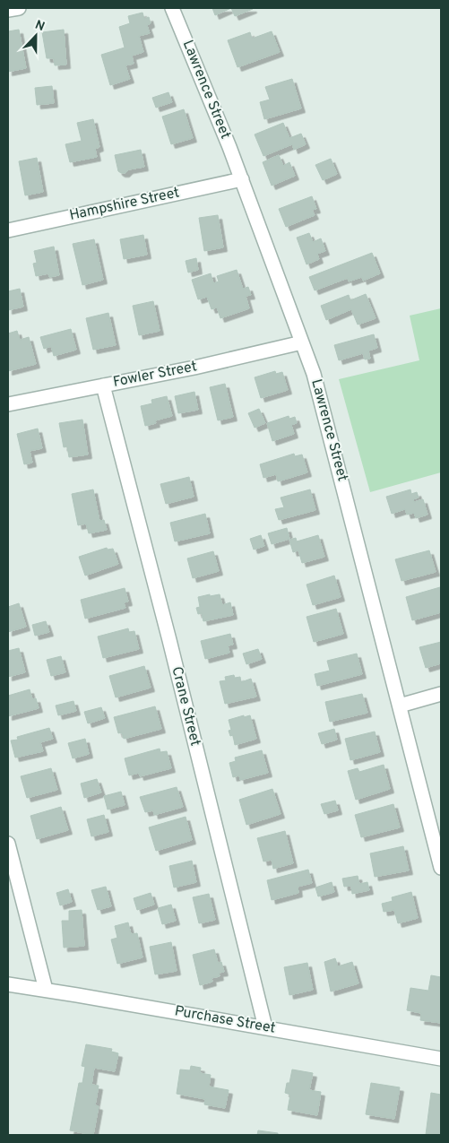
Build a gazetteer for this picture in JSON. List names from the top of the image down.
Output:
{
  "streets": {
    "street": [
      "Lawrence Street",
      "Hampshire Street",
      "Fowler Street",
      "Crane Street",
      "Purchase Street"
    ]
  },
  "crossings": [
    ["Lawrence Street", "Hampshire Street"],
    ["Lawrence Street", "Fowler Street"],
    ["Fowler Street", "Crane Street"],
    ["Crane Street", "Purchase Street"]
  ],
  "north": "top"
}
